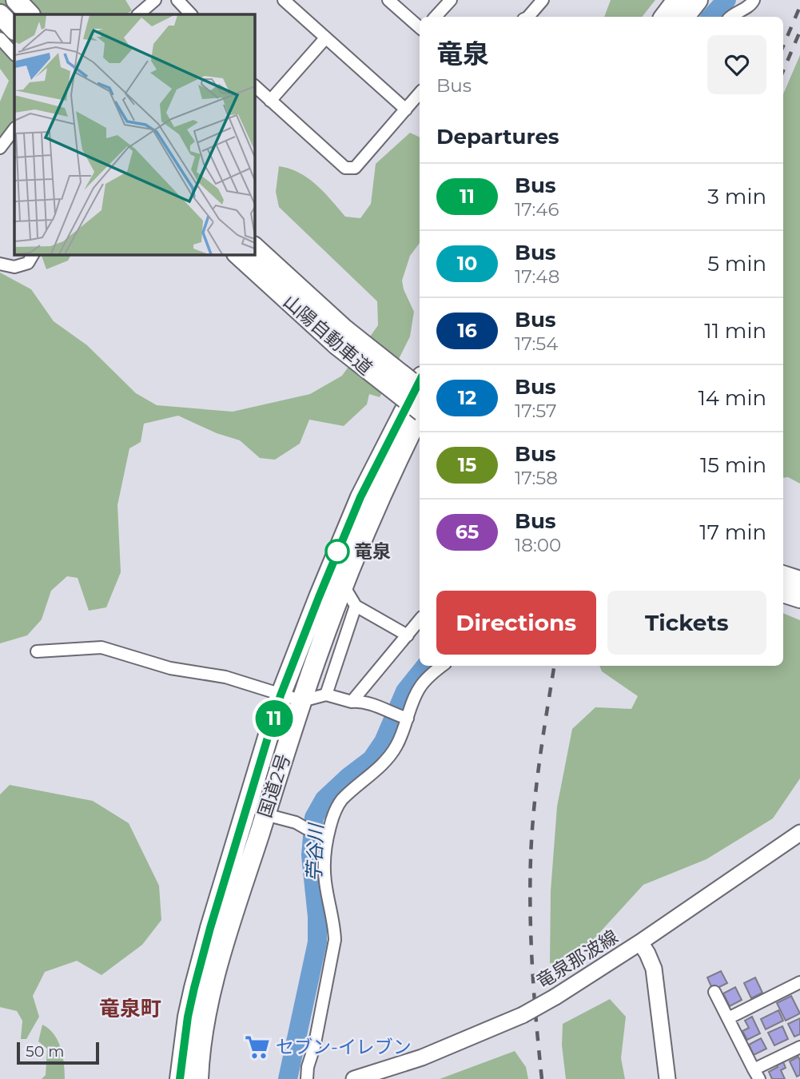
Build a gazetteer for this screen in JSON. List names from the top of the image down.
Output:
{
  "streets": {
    "highway": ["山陽自動車道", "国道2号"],
    "main road": ["竜泉那波線"]
  },
  "districts": ["竜泉町"],
  "water": ["苧谷川"],
  "places": {
    "other": ["竜泉"],
    "supermarket": ["セブン-イレブン"]
  },
  "lines": ["bus line 11"],
  "scale_bar": "50 m",
  "page": {
    "on_map": "11",
    "heading": [
      ["竜泉", "Bus"],
      "Departures"
    ],
    "list": [
      {
        "mark": "11",
        "name": "Bus",
        "note": "17:46",
        "value": "3 min"
      },
      {
        "mark": "10",
        "name": "Bus",
        "note": "17:48",
        "value": "5 min"
      },
      {
        "mark": "16",
        "name": "Bus",
        "note": "17:54",
        "value": "11 min"
      },
      {
        "mark": "12",
        "name": "Bus",
        "note": "17:57",
        "value": "14 min"
      },
      {
        "mark": "15",
        "name": "Bus",
        "note": "17:58",
        "value": "15 min"
      },
      {
        "mark": "65",
        "name": "Bus",
        "note": "18:00",
        "value": "17 min"
      }
    ],
    "buttons": ["Directions", "Tickets"],
    "scale": "50 m"
  }
}
